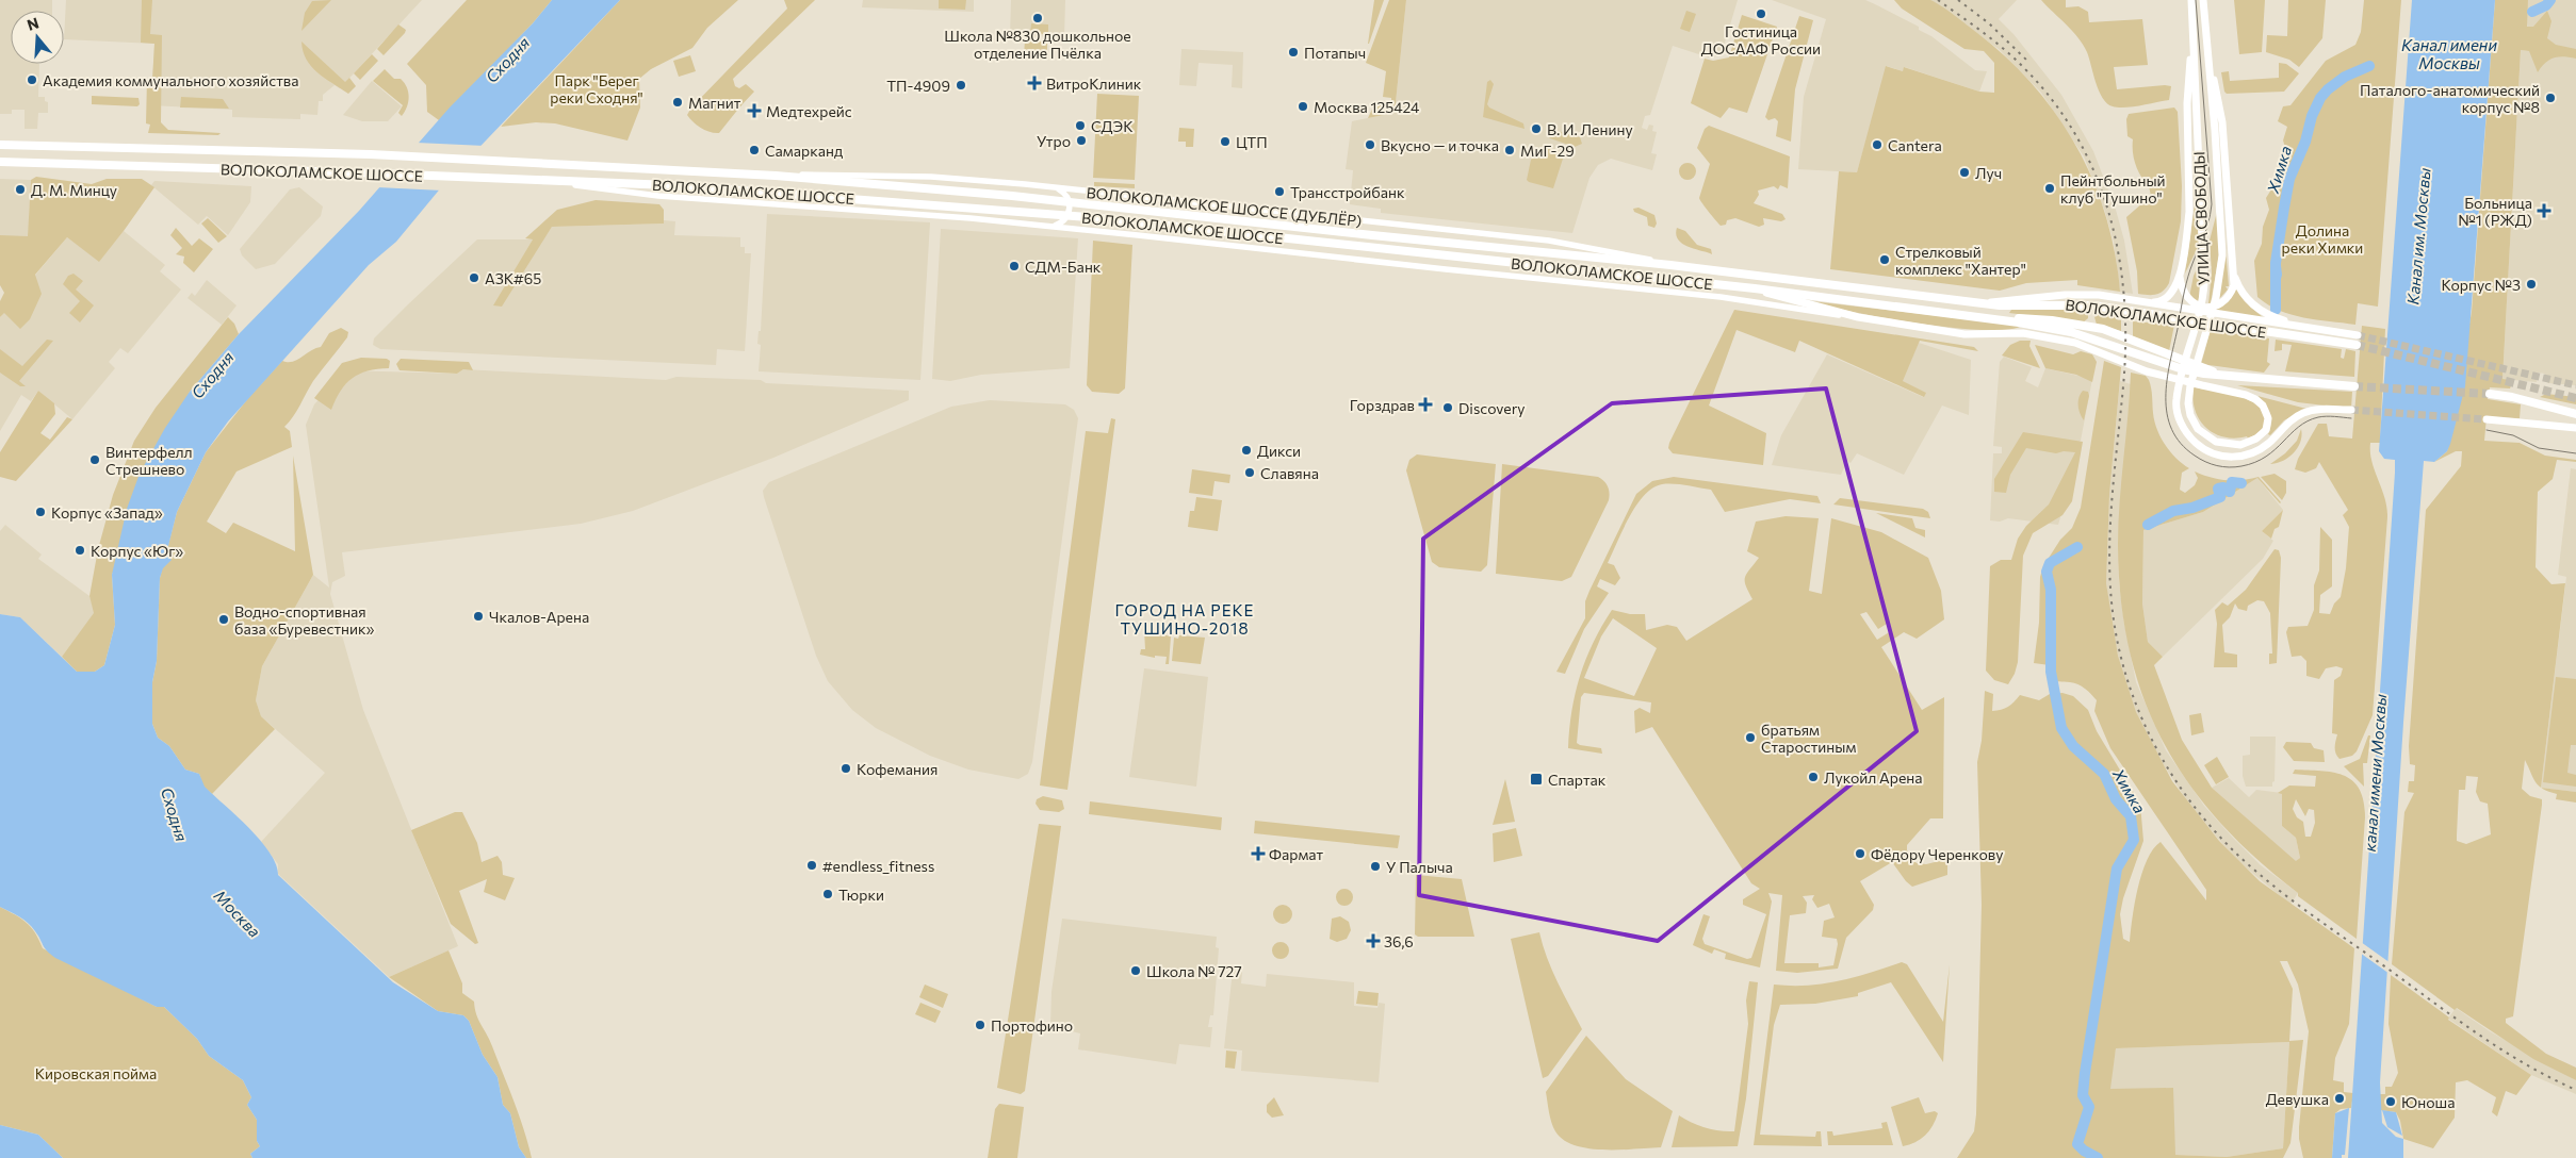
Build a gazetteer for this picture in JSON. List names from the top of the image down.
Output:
{
  "streets": {
    "main road": ["ВОЛОКОЛАМСКОЕ ШОССЕ", "УЛИЦА СВОБОДЫ"],
    "street": ["ВОЛОКОЛАМСКОЕ ШОССЕ (ДУБЛЁР)"]
  },
  "crossings": [
    ["ВОЛОКОЛАМСКОЕ ШОССЕ", "ВОЛОКОЛАМСКОЕ ШОССЕ (ДУБЛЁР)"]
  ],
  "districts": ["ГОРОД НА РЕКЕ ТУШИНО-2018"],
  "water": [
    "Канал имени Москвы",
    "Сходня",
    "Химка",
    "Канал им. Москвы",
    "канал имени Москвы",
    "Москва"
  ],
  "parks": ["Парк \"Берег реки Сходня\"", "Долина реки Химки", "Кировская пойма"],
  "places": {
    "other": [
      "Гостиница ДОСААФ России",
      "Школа №830 дошкольное отделение Пчёлка",
      "Потапыч",
      "Академия коммунального хозяйства",
      "ТП-4909",
      "Паталого-анатомический корпус №8",
      "Магнит",
      "Москва 125424",
      "СДЭК",
      "В. И. Ленину",
      "Утро",
      "ЦТП",
      "Вкусно — и точка",
      "Cantera",
      "Самарканд",
      "МиГ-29",
      "Луч",
      "Пейнтбольный клуб \"Тушино\"",
      "Д. М. Минцу",
      "Трансстройбанк",
      "Стрелковый комплекс \"Хантер\"",
      "СДМ-Банк",
      "АЗК#65",
      "Корпус №3",
      "Discovery",
      "Дикси",
      "Винтерфелл Стрешнево",
      "Славяна",
      "Корпус «Запад»",
      "Корпус «Юг»",
      "Чкалов-Арена",
      "Водно-спортивная база «Буревестник»",
      "братьям Старостиным",
      "Кофемания",
      "Лукойл Арена",
      "Фёдору Черенкову",
      "#endless_fitness",
      "У Палыча",
      "Тюрки",
      "Школа № 727",
      "Портофино",
      "Девушка",
      "Юноша"
    ],
    "health": [
      "ВитроКлиник",
      "Медтехрейс",
      "Больница №1 (РЖД)",
      "Горздрав",
      "Фармат",
      "36,6"
    ],
    "transit": ["Спартак"]
  },
  "north": "top"
}
